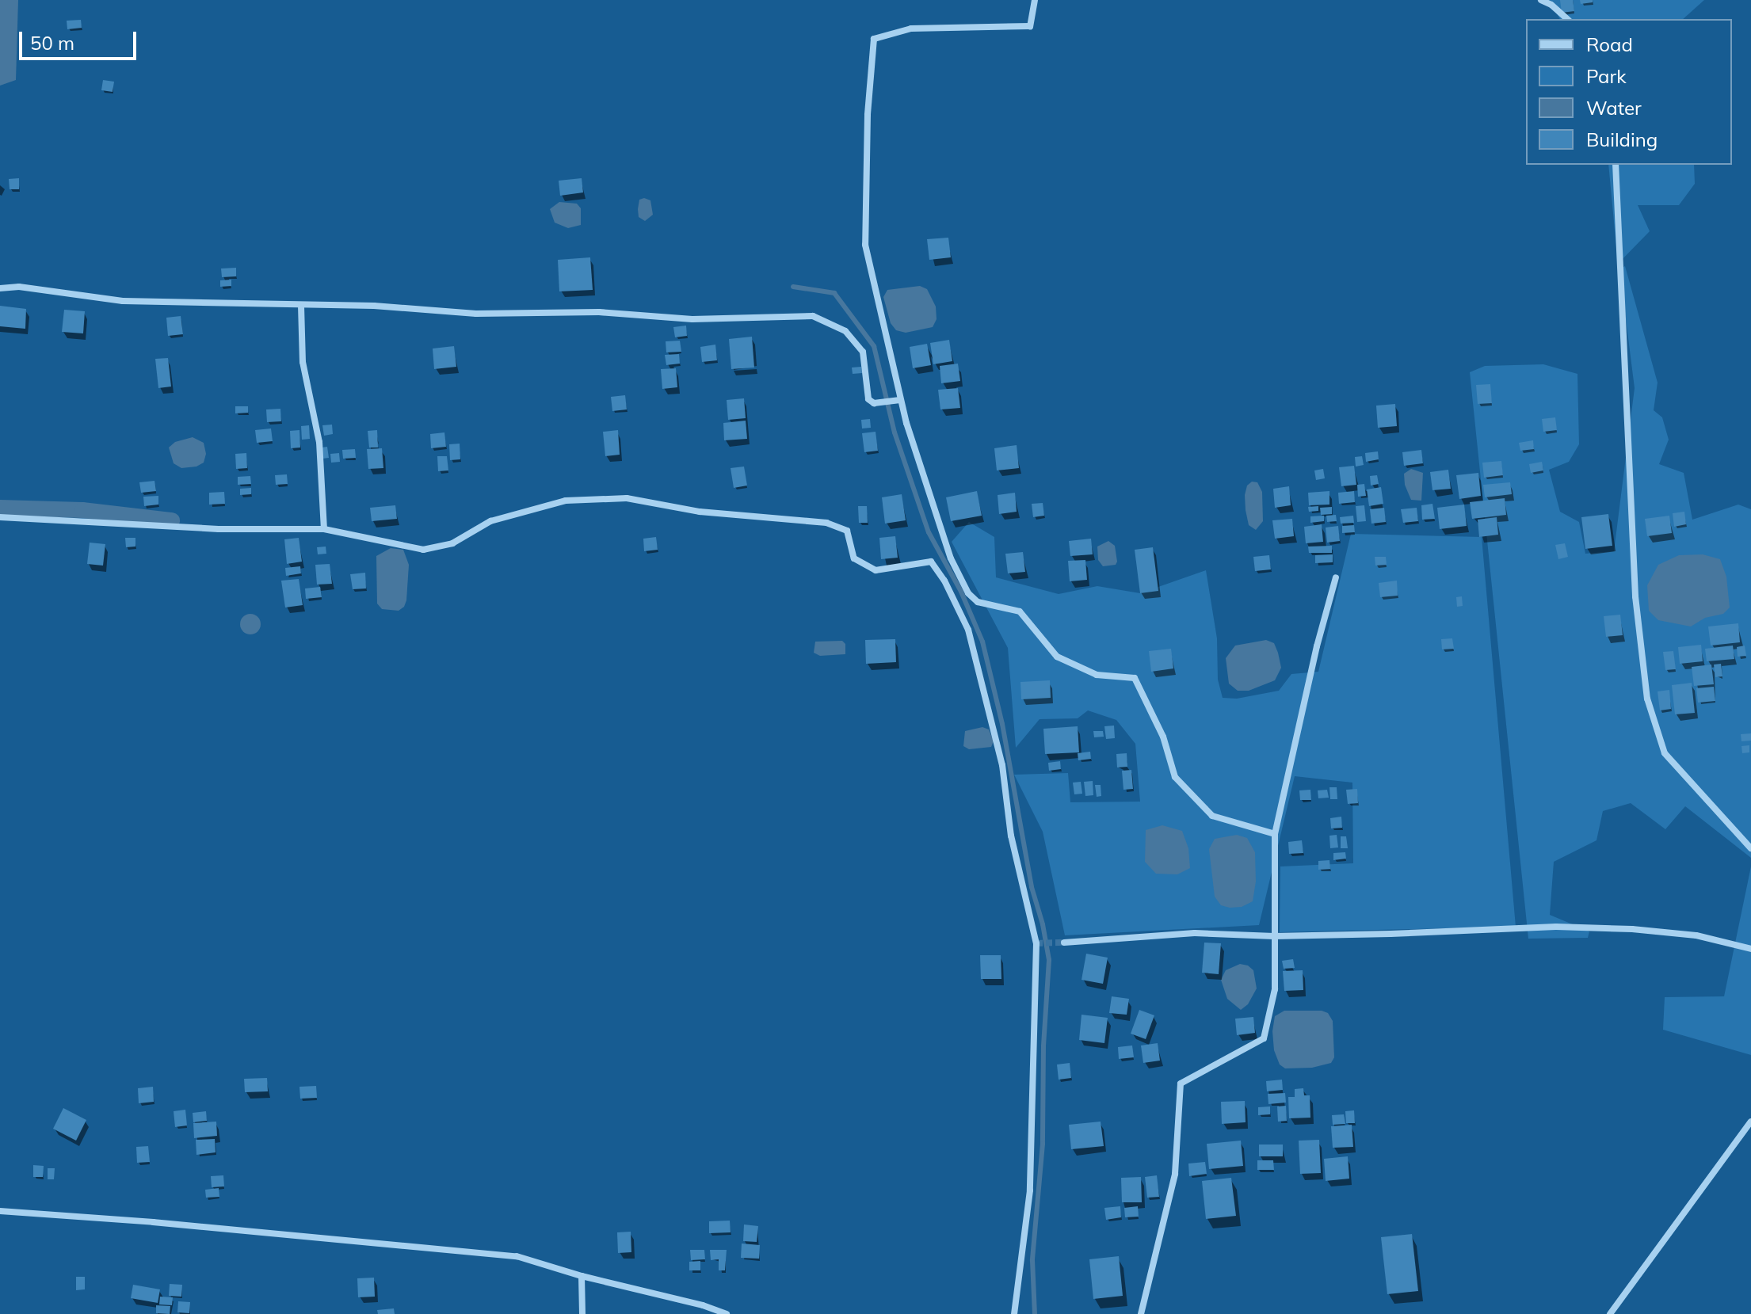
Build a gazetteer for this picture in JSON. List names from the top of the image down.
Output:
{
  "legend": [
    "Road",
    "Park",
    "Water",
    "Building"
  ],
  "scale_bar": "50 m"
}
